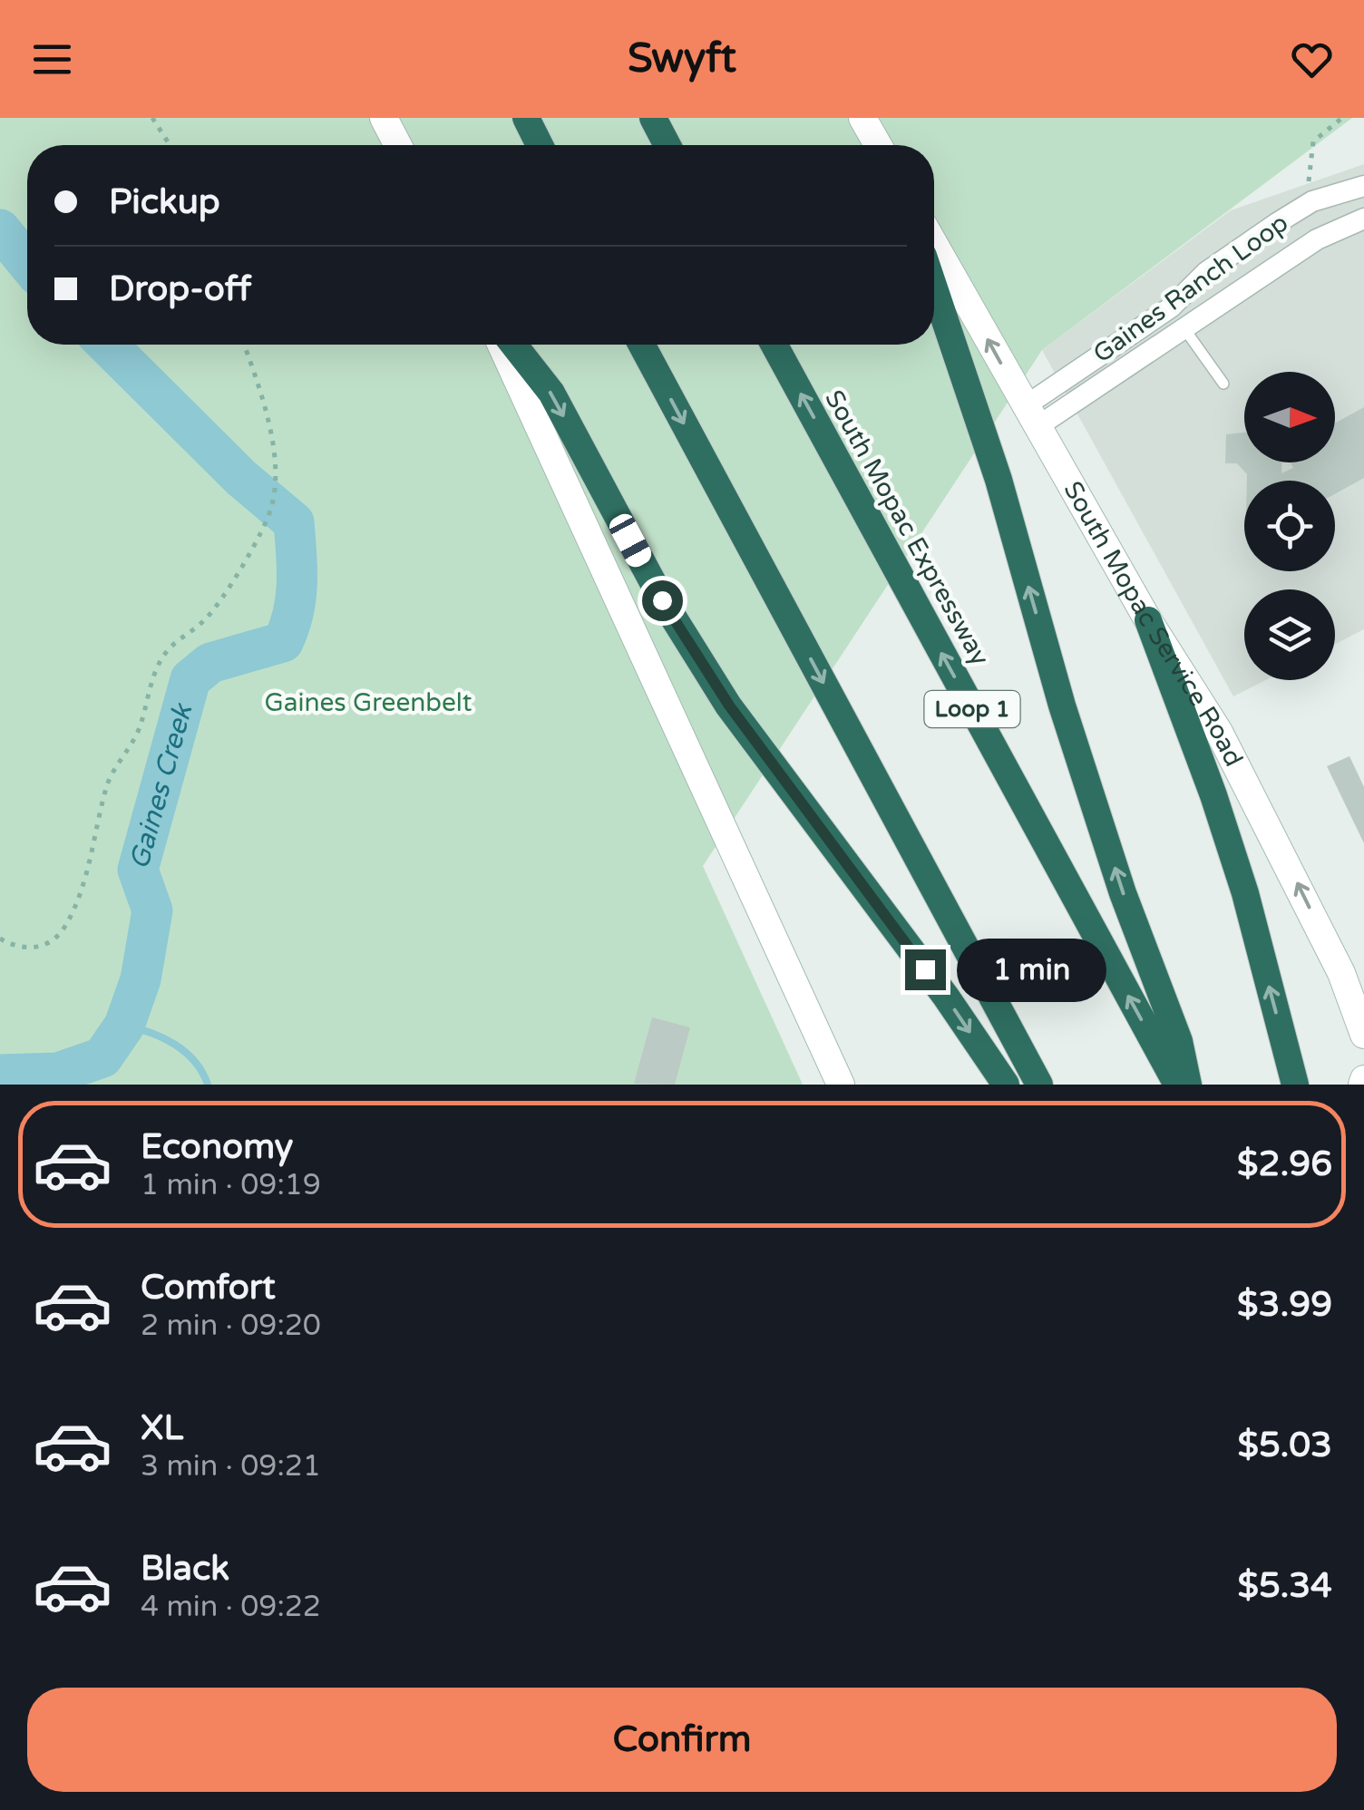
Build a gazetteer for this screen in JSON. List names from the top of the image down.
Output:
{
  "streets": {
    "highway": ["South Mopac Expressway", "Loop 1"],
    "main road": ["South Mopac Service Road"],
    "street": ["Gaines Ranch Loop"]
  },
  "crossings": [
    ["Gaines Ranch Loop", "South Mopac Service Road"]
  ],
  "one_way": ["South Mopac Service Road"],
  "water": ["Gaines Creek"],
  "parks": ["Gaines Greenbelt"],
  "north": "right",
  "page": {
    "header": "Swyft",
    "banner": ["Pickup", "Drop-off"],
    "bubble": "1 min",
    "list": [
      {
        "name": "Economy",
        "note": "1 min · 09:19",
        "value": "$2.96"
      },
      {
        "name": "Comfort",
        "note": "2 min · 09:20",
        "value": "$3.99"
      },
      {
        "name": "XL",
        "note": "3 min · 09:21",
        "value": "$5.03"
      },
      {
        "name": "Black",
        "note": "4 min · 09:22",
        "value": "$5.34"
      }
    ],
    "buttons": "Confirm"
  }
}
